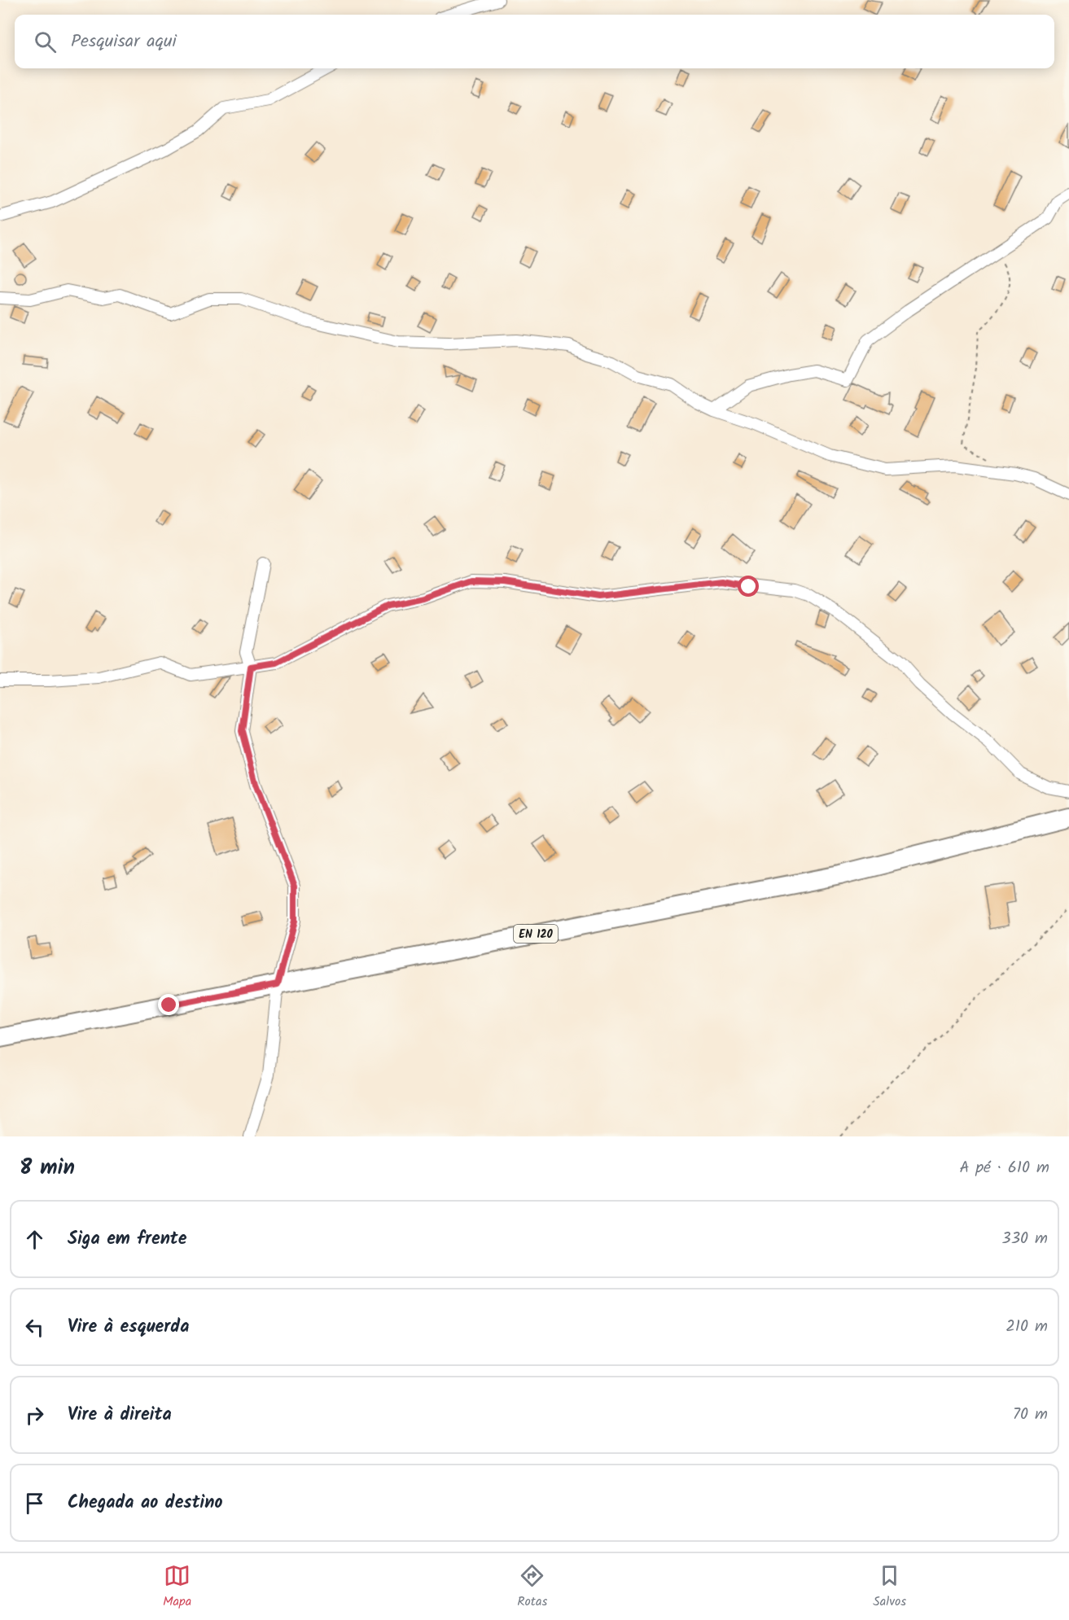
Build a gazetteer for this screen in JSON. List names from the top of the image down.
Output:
{
  "streets": {
    "main road": ["EN 120"]
  },
  "page": {
    "search": "Pesquisar aqui",
    "heading": ["8 min", "A pé · 610 m"],
    "list": [
      ["Siga em frente", "330 m"],
      ["Vire à esquerda", "210 m"],
      ["Vire à direita", "70 m"],
      "Chegada ao destino"
    ],
    "nav": ["Mapa", "Rotas", "Salvos"]
  }
}
